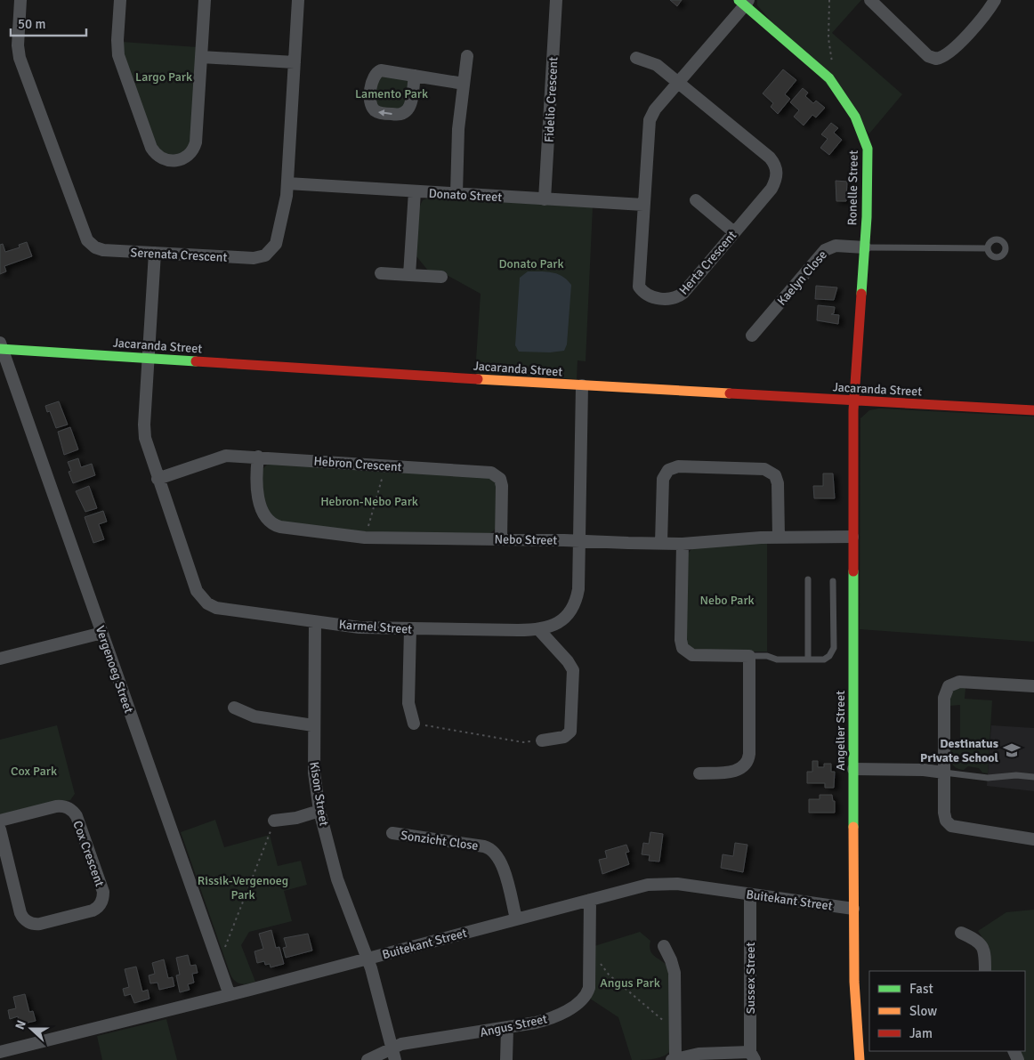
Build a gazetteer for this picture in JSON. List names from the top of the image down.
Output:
{
  "streets": {
    "street": [
      "Fidelio Crescent",
      "Ronelle Street",
      "Donato Street",
      "Serenata Crescent",
      "Herta Crescent",
      "Kaelyn Close",
      "Jacaranda Street",
      "Hebron Crescent",
      "Nebo Street",
      "Karmel Street",
      "Vergenoeg Street",
      "Angelier Street",
      "Kison Street",
      "Sonzicht Close",
      "Cox Crescent",
      "Buitekant Street",
      "Sussex Street",
      "Angus Street"
    ]
  },
  "crossings": [
    ["Fidelio Crescent", "Donato Street"],
    ["Ronelle Street", "Herta Crescent"],
    ["Ronelle Street", "Kaelyn Close"],
    ["Ronelle Street", "Jacaranda Street"],
    ["Ronelle Street", "Angelier Street"],
    ["Donato Street", "Serenata Crescent"],
    ["Donato Street", "Herta Crescent"],
    ["Serenata Crescent", "Karmel Street"],
    ["Jacaranda Street", "Karmel Street"],
    ["Jacaranda Street", "Vergenoeg Street"],
    ["Jacaranda Street", "Angelier Street"],
    ["Hebron Crescent", "Nebo Street"],
    ["Hebron Crescent", "Karmel Street"],
    ["Nebo Street", "Karmel Street"],
    ["Nebo Street", "Angelier Street"],
    ["Karmel Street", "Kison Street"],
    ["Vergenoeg Street", "Buitekant Street"],
    ["Angelier Street", "Buitekant Street"],
    ["Kison Street", "Buitekant Street"],
    ["Kison Street", "Angus Street"],
    ["Sonzicht Close", "Buitekant Street"],
    ["Buitekant Street", "Sussex Street"],
    ["Buitekant Street", "Angus Street"]
  ],
  "parks": [
    "Largo Park",
    "Lamento Park",
    "Donato Park",
    "Hebron-Nebo Park",
    "Nebo Park",
    "Cox Park",
    "Rissik-Vergenoeg Park",
    "Angus Park"
  ],
  "places": {
    "school or university": ["Destinatus Private School"]
  },
  "legend": ["Fast", "Slow", "Jam"],
  "scale_bar": "50 m",
  "north": "left"
}
